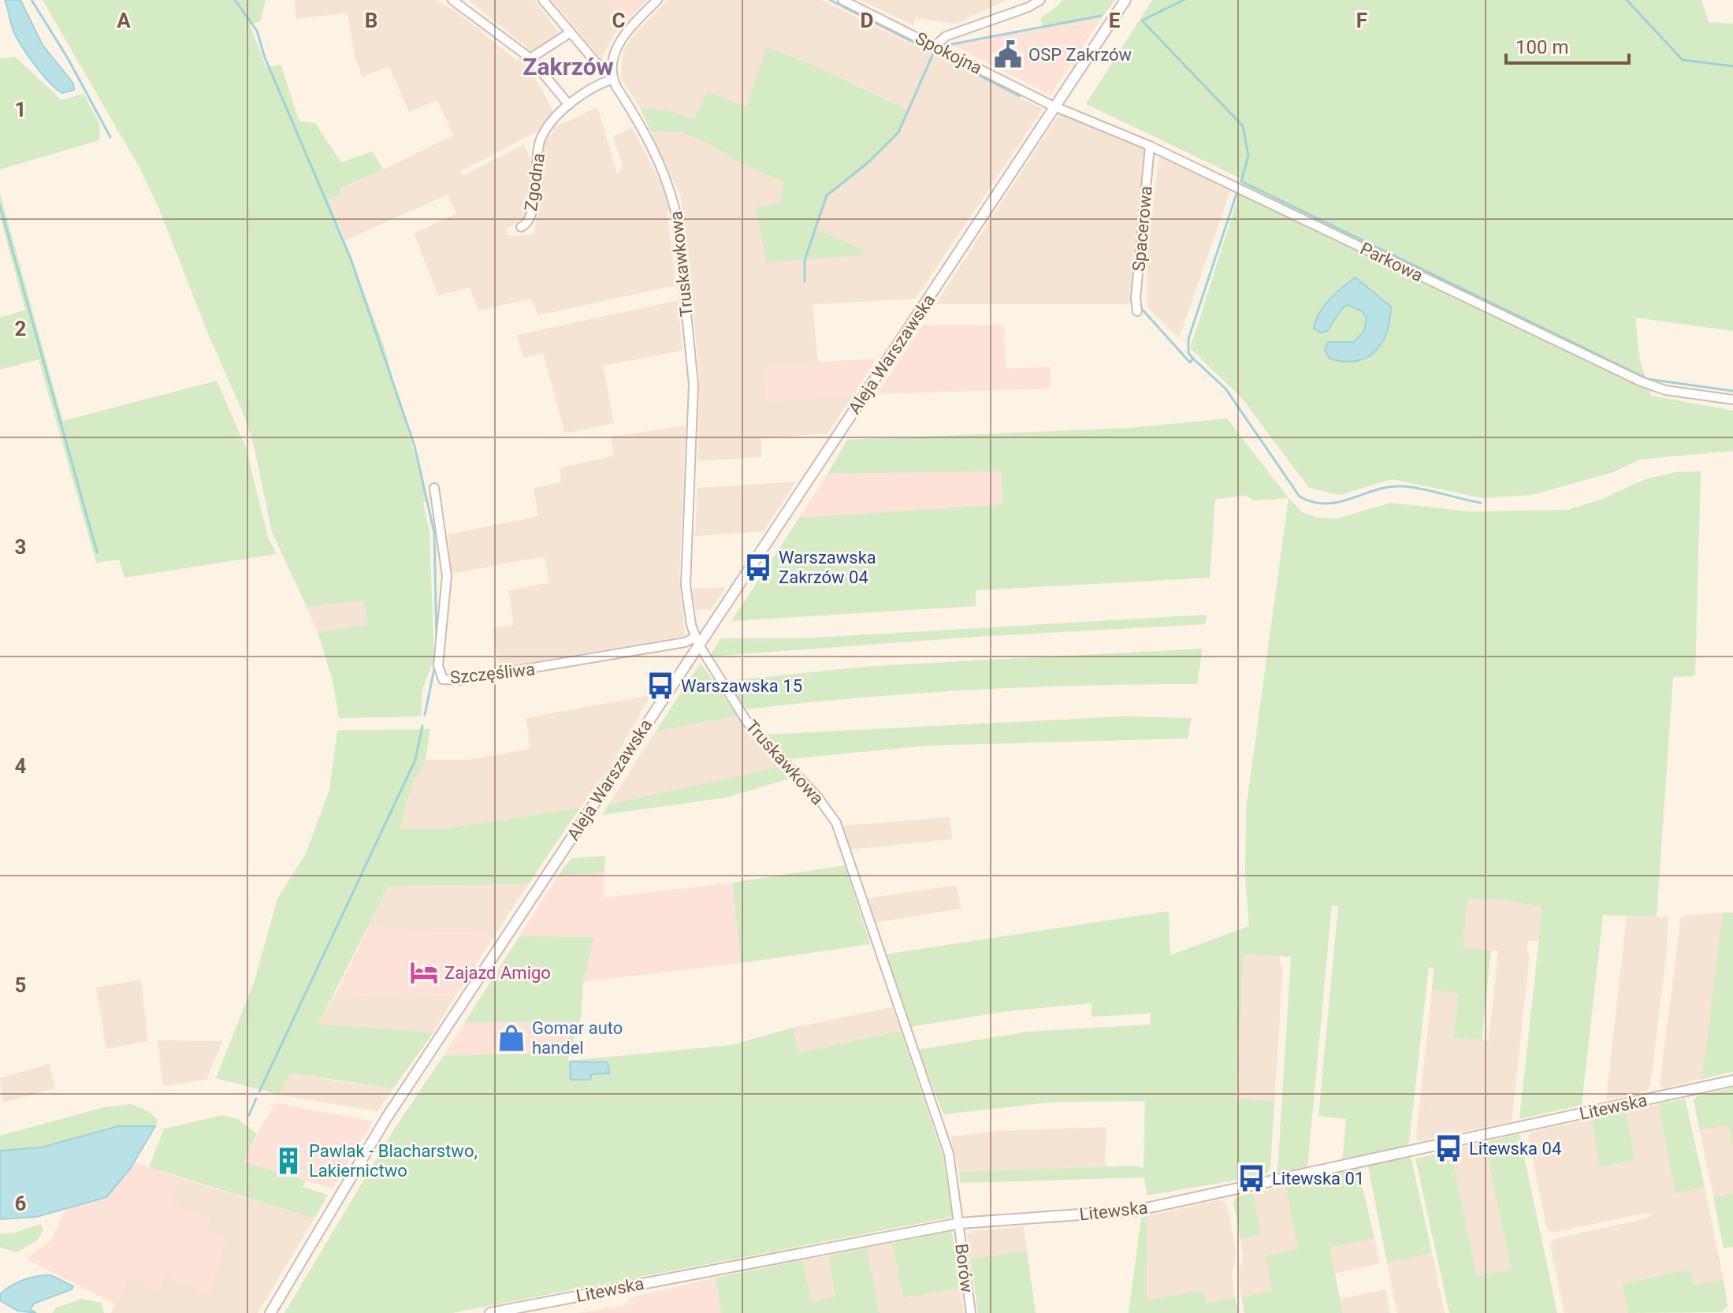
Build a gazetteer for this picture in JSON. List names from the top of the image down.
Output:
{
  "streets": {
    "street": [
      "Spokojna",
      "Zgodna",
      "Spacerowa",
      "Parkowa",
      "Truskawkowa",
      "Aleja Warszawska",
      "Szczęśliwa",
      "Litewska",
      "Borów"
    ]
  },
  "crossings": [
    ["Spokojna", "Parkowa"],
    ["Spokojna", "Aleja Warszawska"],
    ["Zgodna", "Truskawkowa"],
    ["Spacerowa", "Parkowa"],
    ["Parkowa", "Aleja Warszawska"],
    ["Truskawkowa", "Aleja Warszawska"],
    ["Truskawkowa", "Szczęśliwa"],
    ["Truskawkowa", "Litewska"],
    ["Truskawkowa", "Borów"],
    ["Aleja Warszawska", "Szczęśliwa"],
    ["Litewska", "Borów"]
  ],
  "districts": ["Zakrzów"],
  "places": {
    "public building": ["OSP Zakrzów"],
    "bus stop": [
      "Warszawska Zakrzów 04",
      "Warszawska 15",
      "Litewska 04",
      "Litewska 01"
    ],
    "hotel": ["Zajazd Amigo"],
    "shop": ["Gomar auto handel"],
    "building": ["Pawlak - Blacharstwo, Lakiernictwo"]
  },
  "scale_bar": "100 m",
  "grid": {
    "columns": [
      "A",
      "B",
      "C",
      "D",
      "E",
      "F"
    ],
    "rows": [
      "1",
      "2",
      "3",
      "4",
      "5",
      "6"
    ]
  }
}
